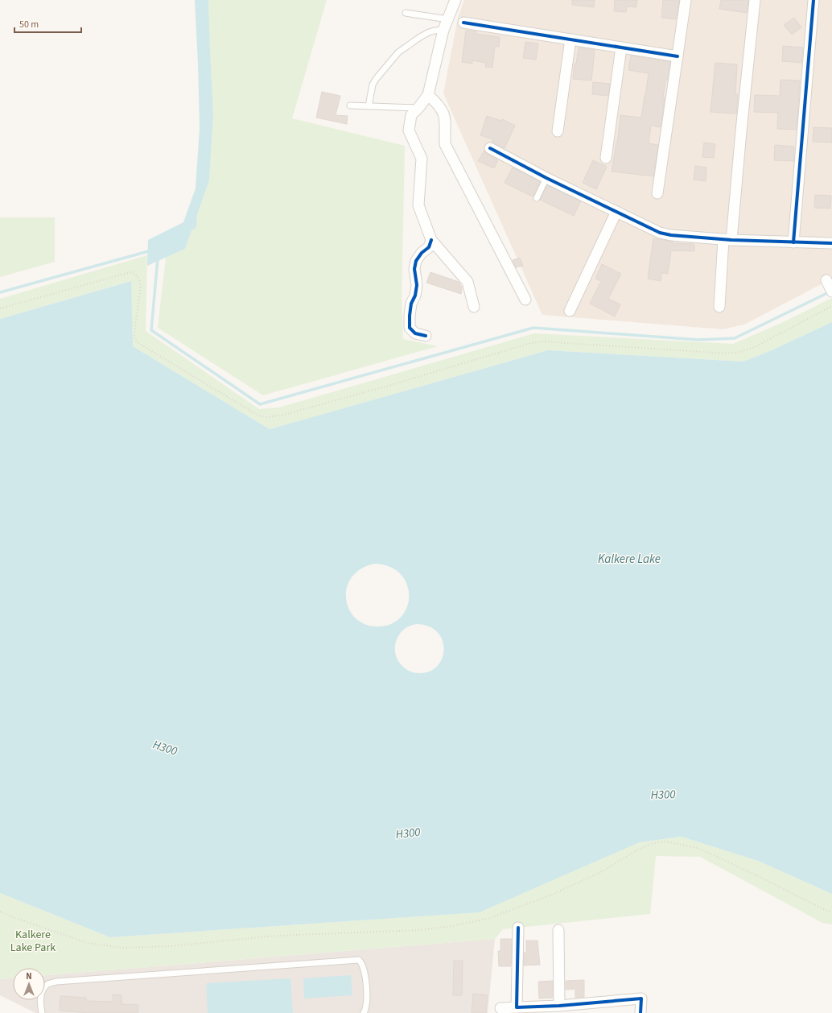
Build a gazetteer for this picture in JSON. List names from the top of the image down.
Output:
{
  "water": ["Kalkere Lake", "H300"],
  "parks": ["Kalkere Lake Park"],
  "scale_bar": "50 m",
  "north": "top"
}
